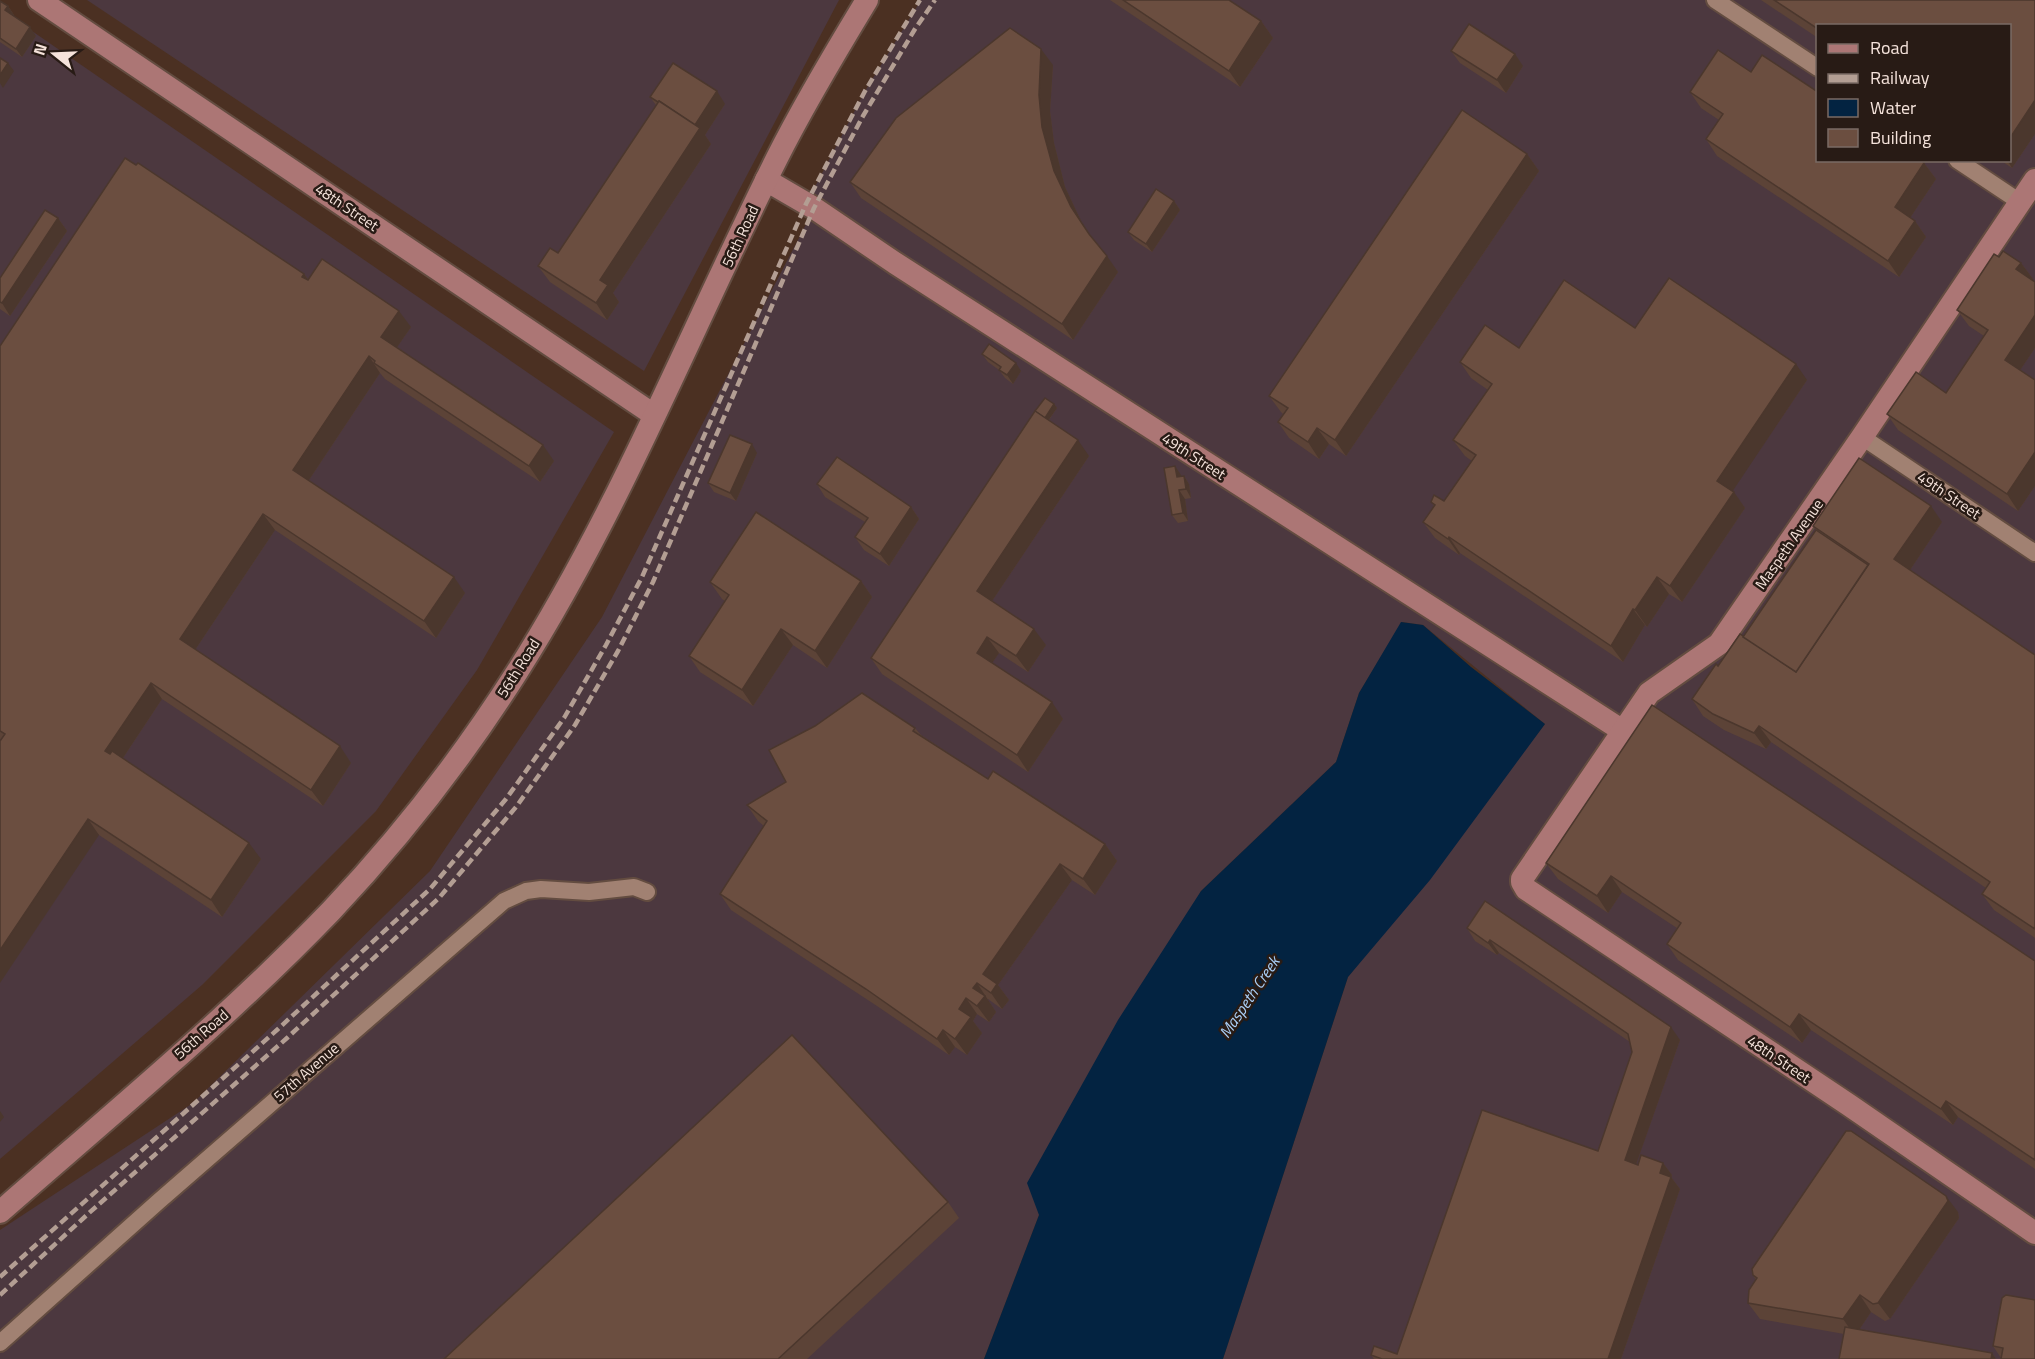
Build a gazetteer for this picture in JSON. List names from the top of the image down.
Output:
{
  "streets": {
    "main road": [
      "48th Street",
      "56th Road",
      "49th Street",
      "Maspeth Avenue"
    ],
    "street": ["57th Avenue"]
  },
  "crossings": [
    ["48th Street", "56th Road"],
    ["48th Street", "Maspeth Avenue"],
    ["56th Road", "49th Street"],
    ["49th Street", "Maspeth Avenue"]
  ],
  "water": ["Maspeth Creek"],
  "legend": [
    "Road",
    "Railway",
    "Water",
    "Building"
  ],
  "north": "left"
}
